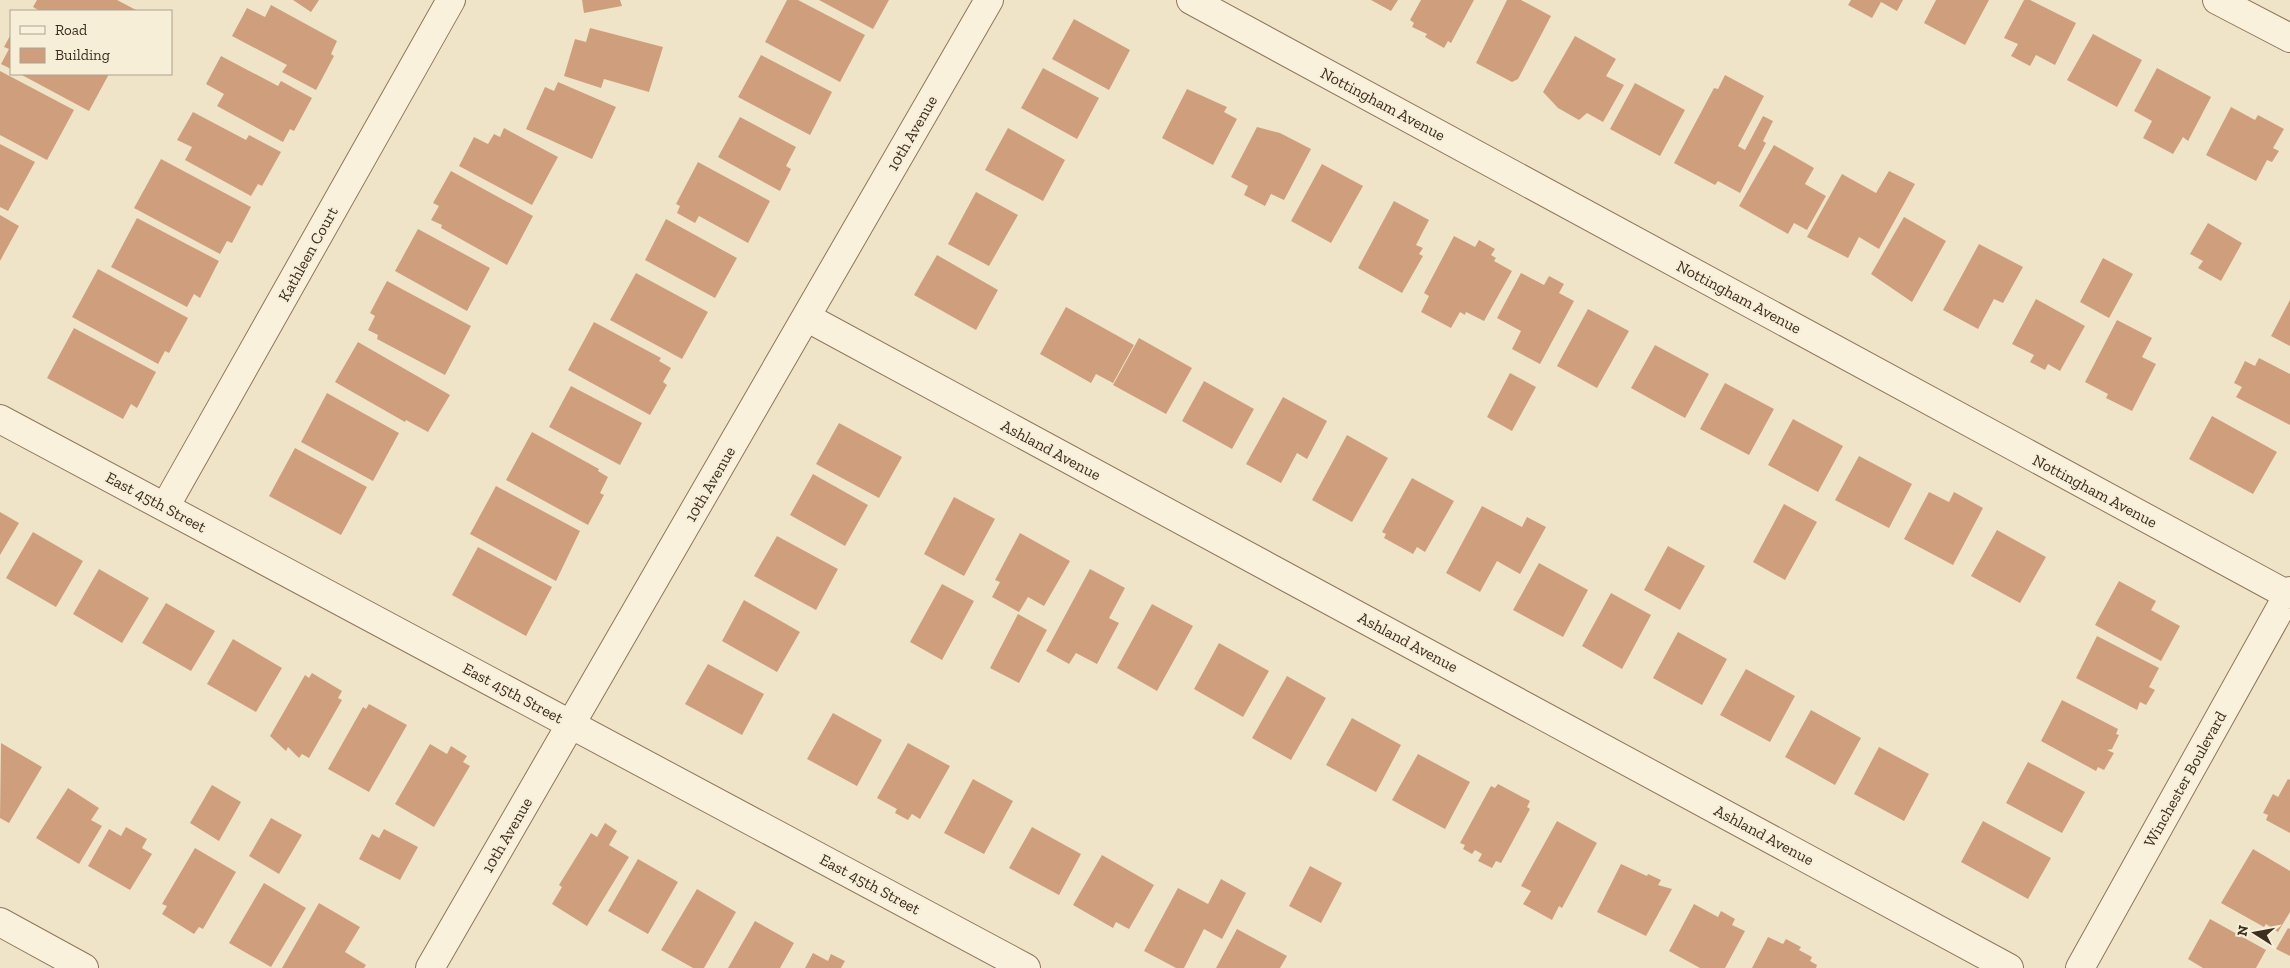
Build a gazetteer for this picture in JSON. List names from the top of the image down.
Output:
{
  "streets": {
    "street": [
      "Nottingham Avenue",
      "10th Avenue",
      "Kathleen Court",
      "Ashland Avenue",
      "East 45th Street",
      "Winchester Boulevard"
    ]
  },
  "crossings": [
    ["Nottingham Avenue", "Winchester Boulevard"],
    ["10th Avenue", "Ashland Avenue"],
    ["10th Avenue", "East 45th Street"],
    ["Kathleen Court", "East 45th Street"]
  ],
  "legend": ["Road", "Building"],
  "north": "left"
}
